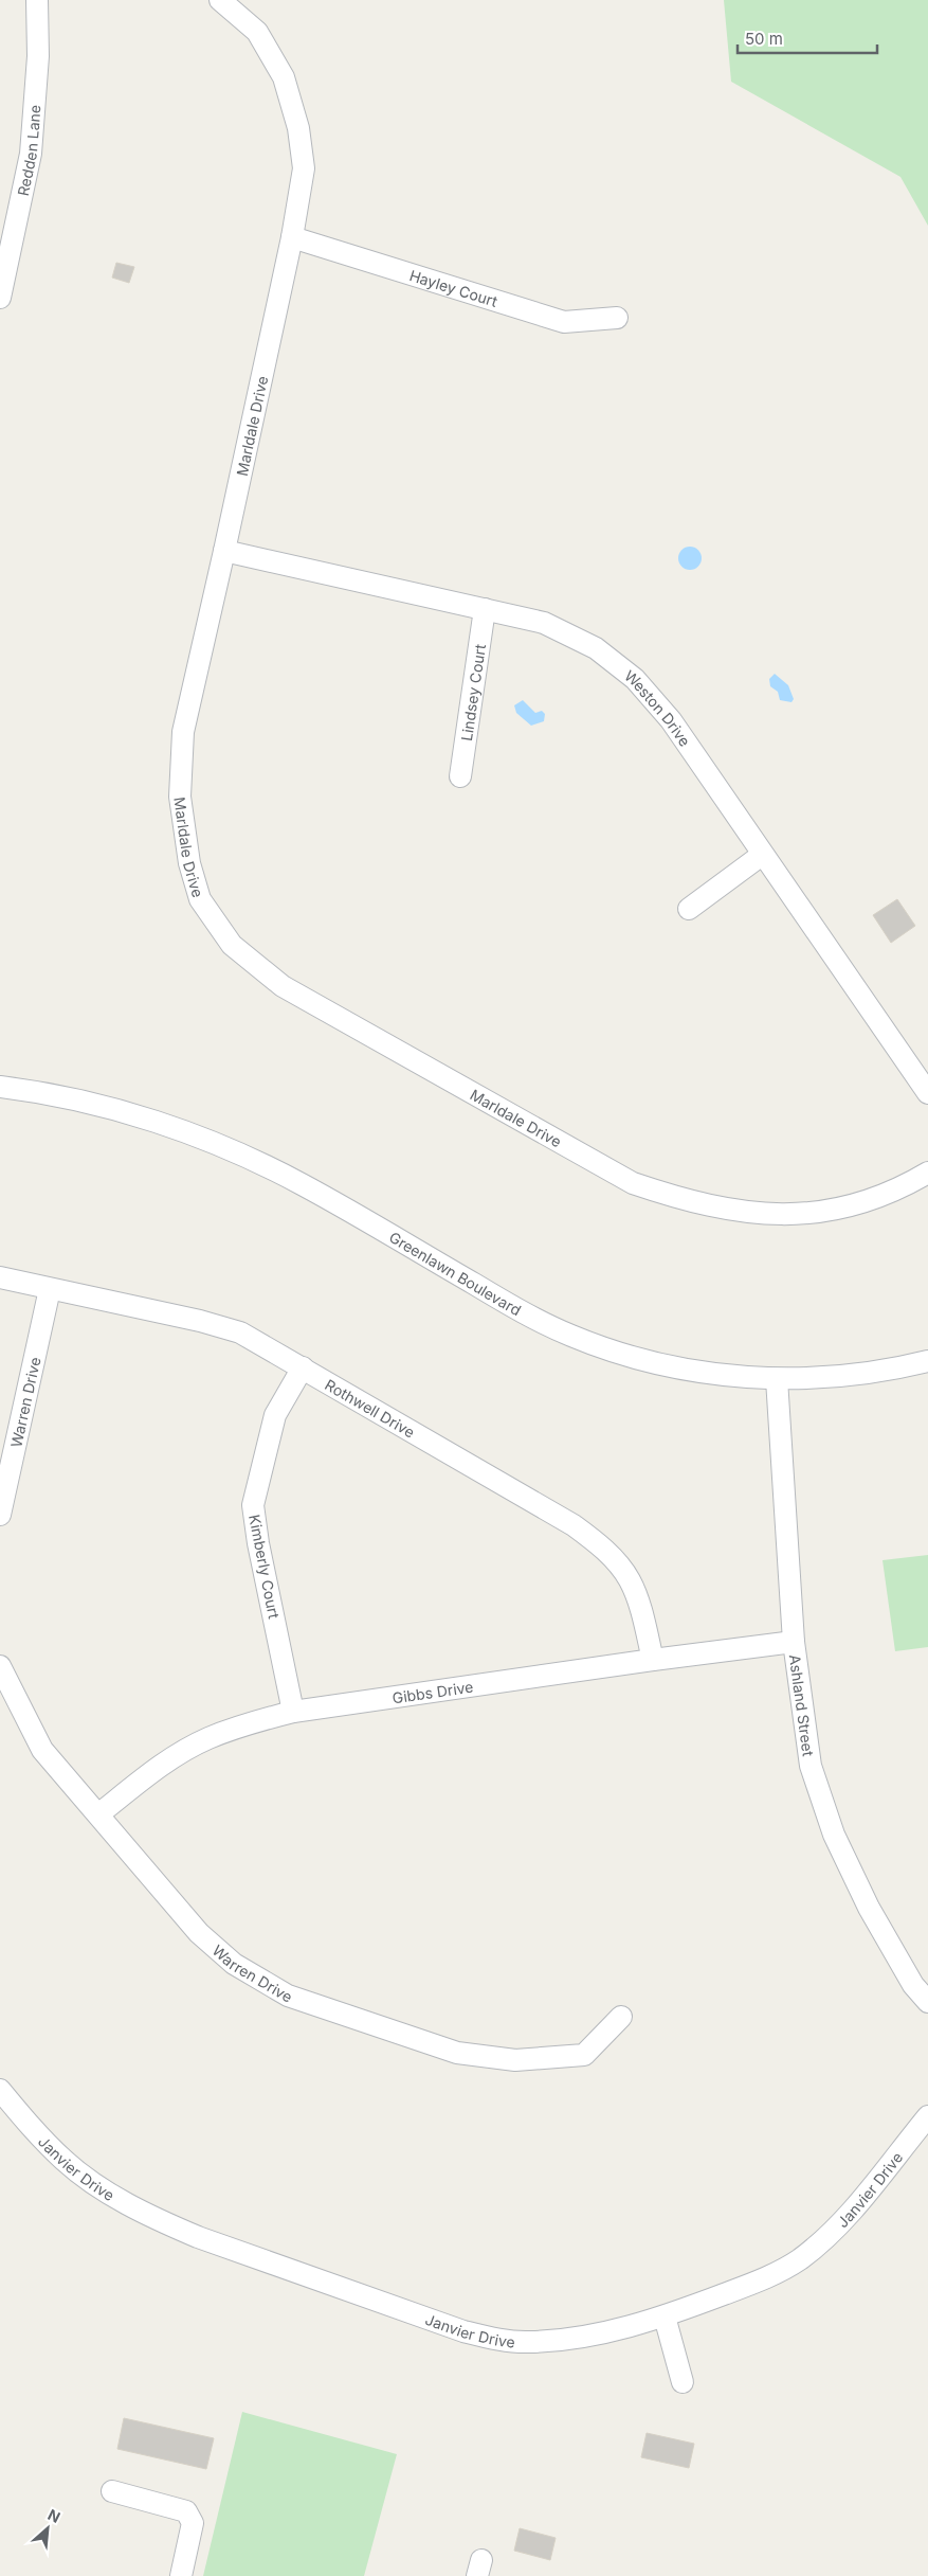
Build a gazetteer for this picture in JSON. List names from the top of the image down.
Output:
{
  "streets": {
    "street": [
      "Redden Lane",
      "Hayley Court",
      "Marldale Drive",
      "Lindsey Court",
      "Weston Drive",
      "Greenlawn Boulevard",
      "Warren Drive",
      "Rothwell Drive",
      "Kimberly Court",
      "Gibbs Drive",
      "Ashland Street",
      "Janvier Drive"
    ]
  },
  "crossings": [
    ["Hayley Court", "Marldale Drive"],
    ["Marldale Drive", "Weston Drive"],
    ["Lindsey Court", "Weston Drive"],
    ["Greenlawn Boulevard", "Ashland Street"],
    ["Warren Drive", "Rothwell Drive"],
    ["Warren Drive", "Gibbs Drive"],
    ["Rothwell Drive", "Kimberly Court"],
    ["Rothwell Drive", "Gibbs Drive"],
    ["Kimberly Court", "Gibbs Drive"],
    ["Gibbs Drive", "Ashland Street"]
  ],
  "scale_bar": "50 m",
  "north": "top right"
}
